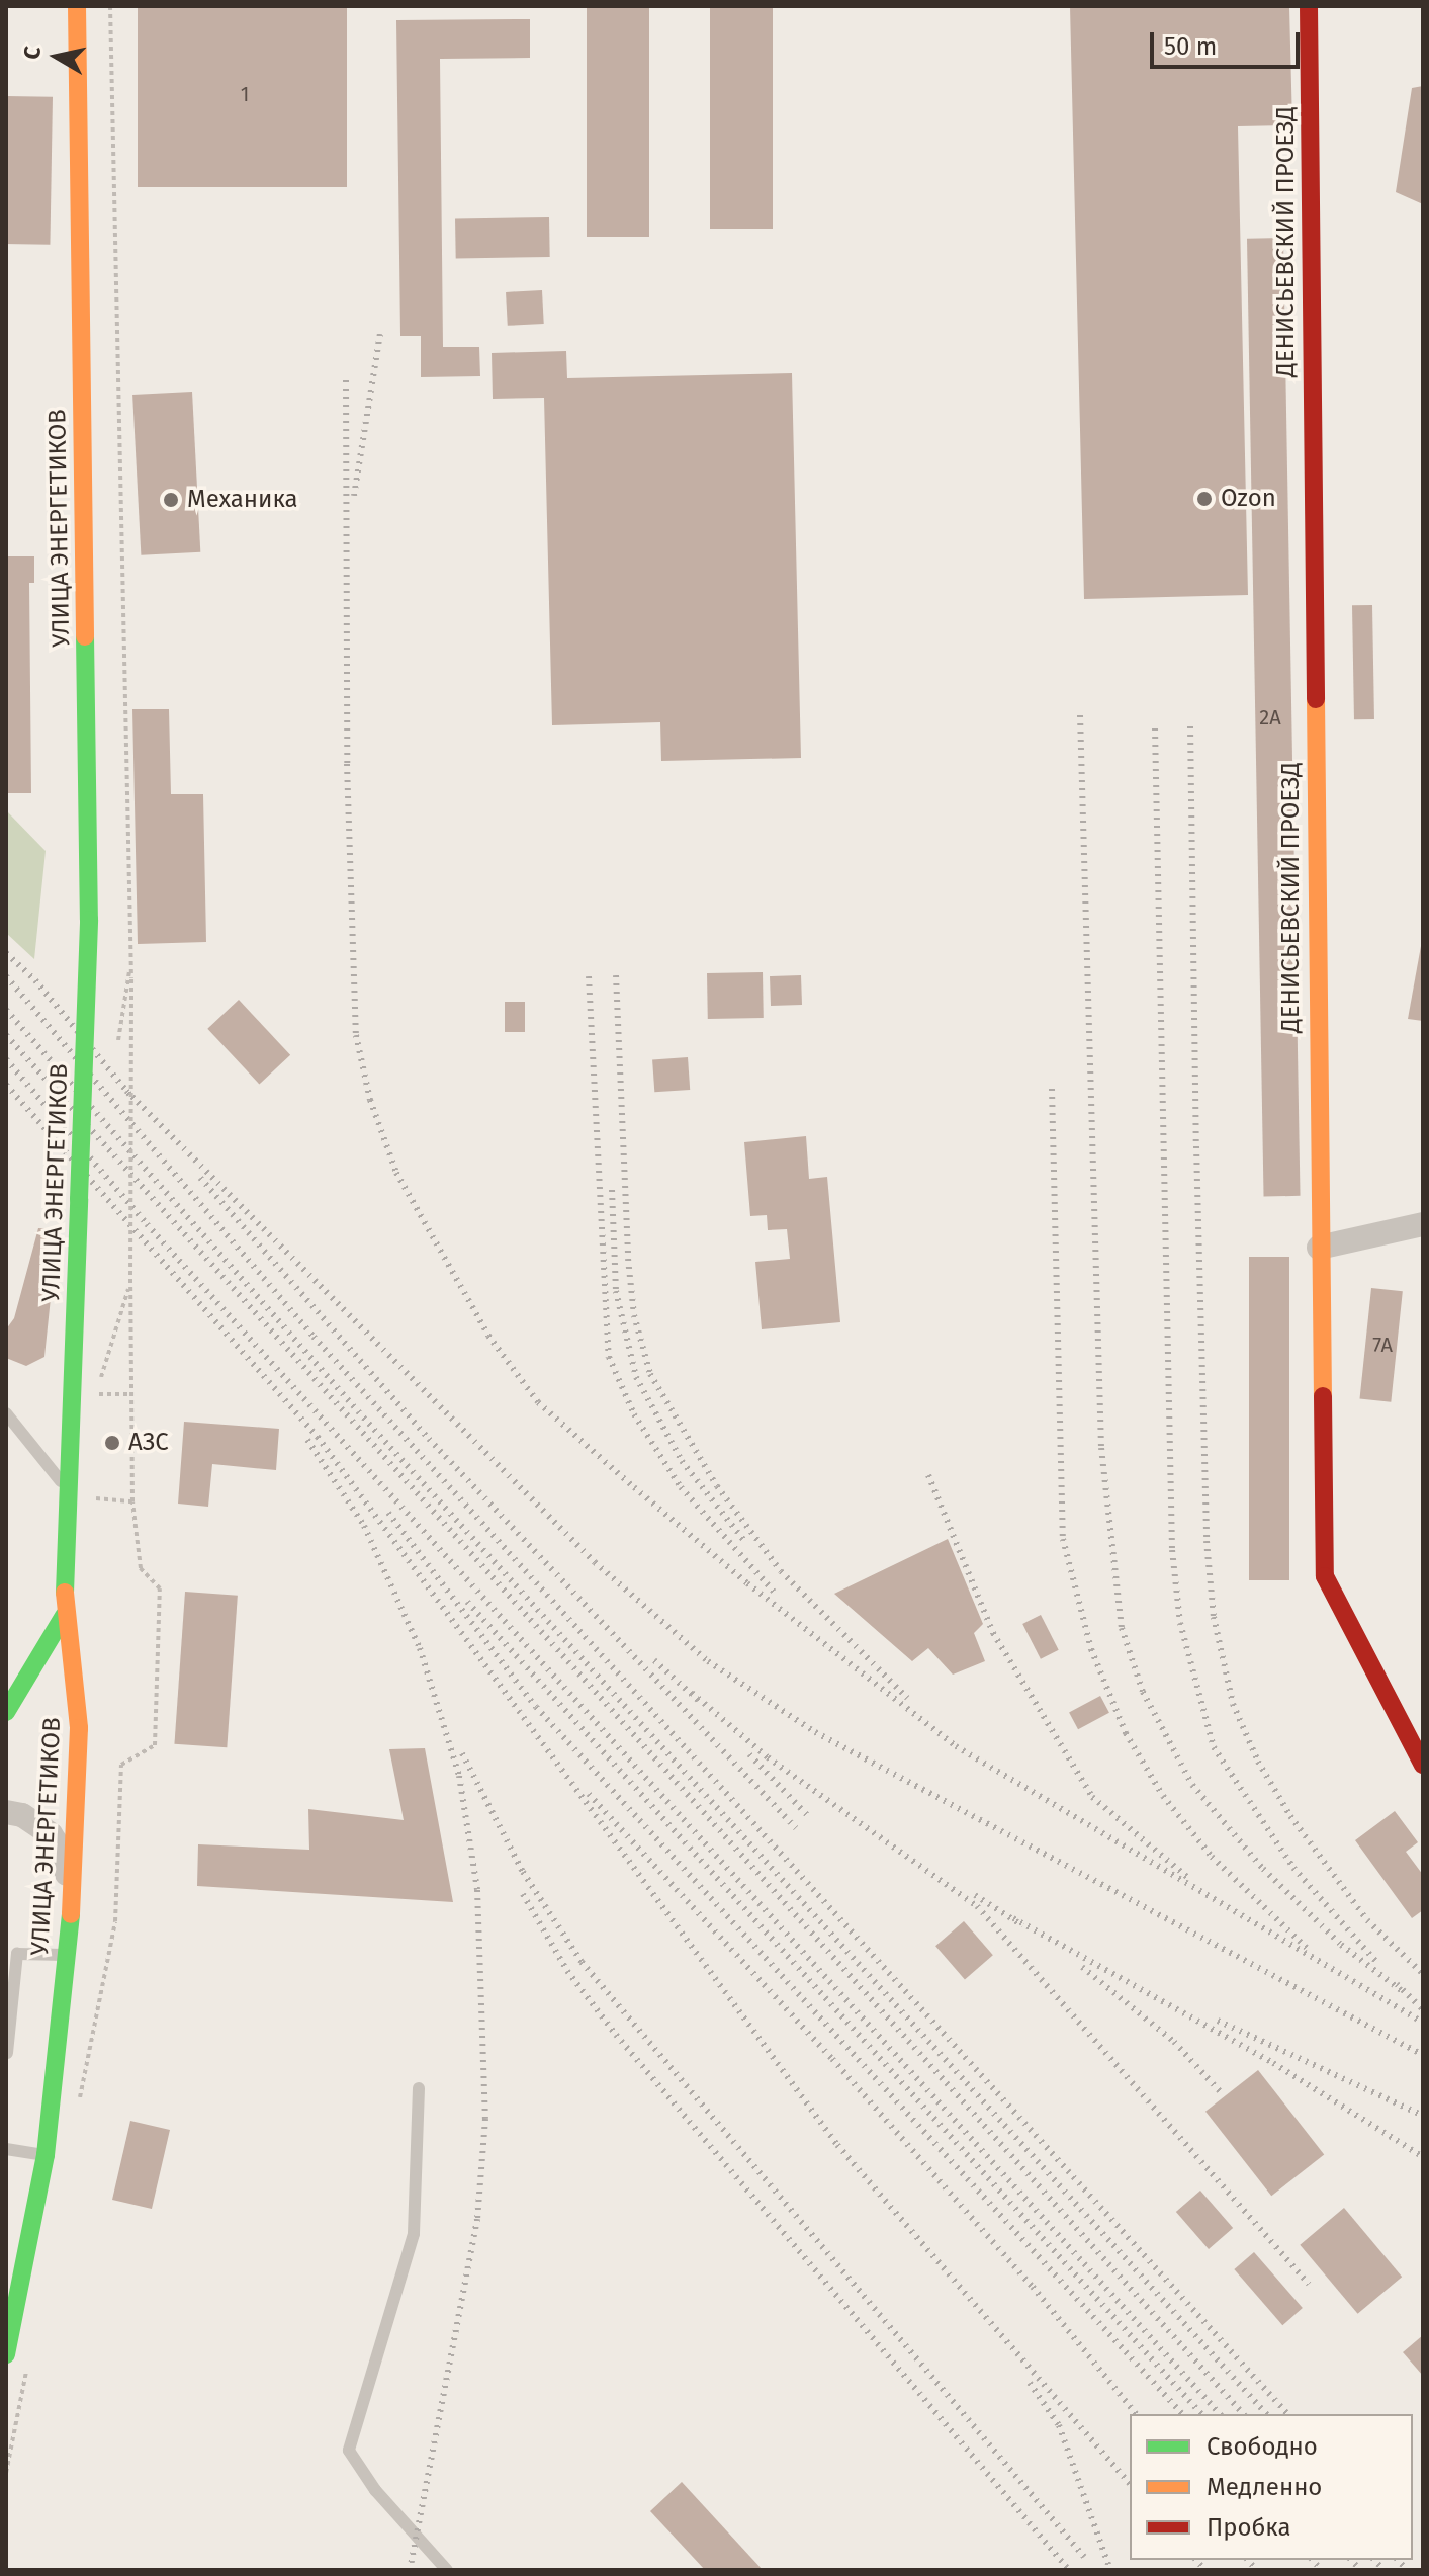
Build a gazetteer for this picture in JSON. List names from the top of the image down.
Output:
{
  "streets": {
    "street": ["ДЕНИСЬЕВСКИЙ ПРОЕЗД", "УЛИЦА ЭНЕРГЕТИКОВ"]
  },
  "places": ["Ozon", "Механика", "АЗС"],
  "house_numbers": ["1", "2А", "7А"],
  "legend": ["Свободно", "Медленно", "Пробка"],
  "scale_bar": "50 m",
  "north": "left"
}
